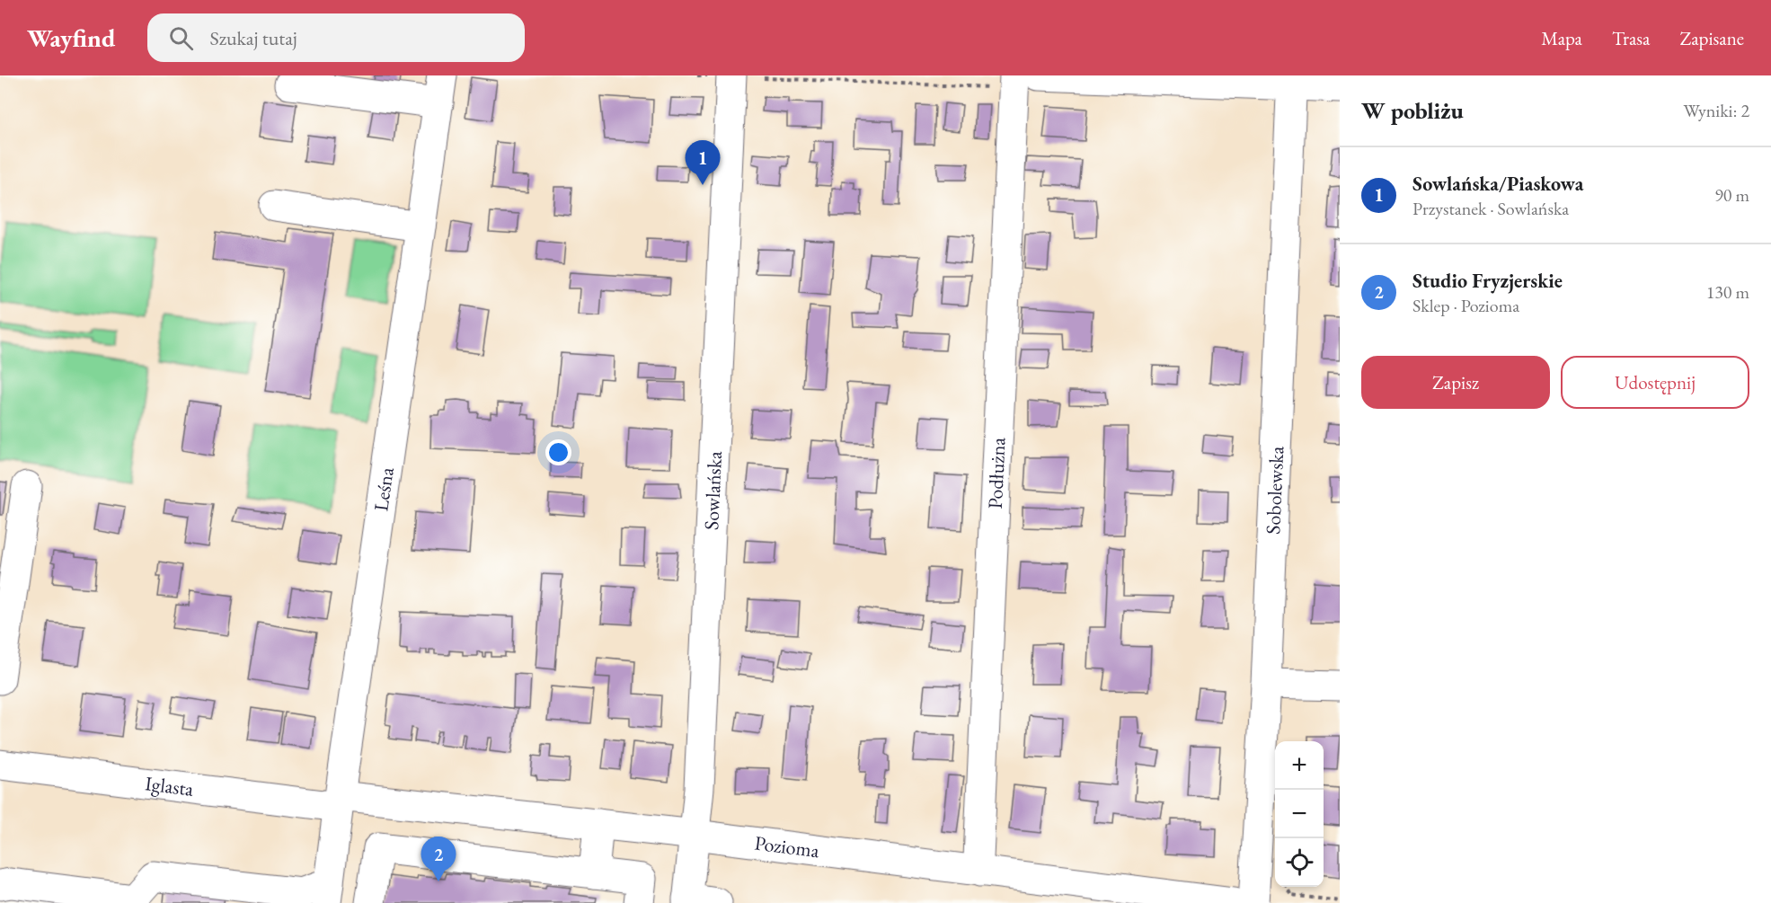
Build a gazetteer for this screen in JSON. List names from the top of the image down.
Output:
{
  "streets": {
    "street": [
      "Podłużna",
      "Leśna",
      "Sowlańska",
      "Sobolewska",
      "Iglasta",
      "Pozioma"
    ]
  },
  "crossings": [
    ["Podłużna", "Pozioma"],
    ["Leśna", "Iglasta"],
    ["Leśna", "Pozioma"],
    ["Sowlańska", "Pozioma"],
    ["Iglasta", "Pozioma"]
  ],
  "page": {
    "header": "Wayfind",
    "search": "Szukaj tutaj",
    "nav": ["Mapa", "Trasa", "Zapisane"],
    "heading": ["W pobliżu", "Wyniki: 2"],
    "pins": ["1", "2"],
    "list": [
      {
        "mark": "1",
        "name": "Sowlańska/Piaskowa",
        "note": "Przystanek · Sowlańska",
        "value": "90 m"
      },
      {
        "mark": "2",
        "name": "Studio Fryzjerskie",
        "note": "Sklep · Pozioma",
        "value": "130 m"
      }
    ],
    "buttons": ["Zapisz", "Udostępnij"],
    "map_buttons": ["+", "−"]
  }
}
